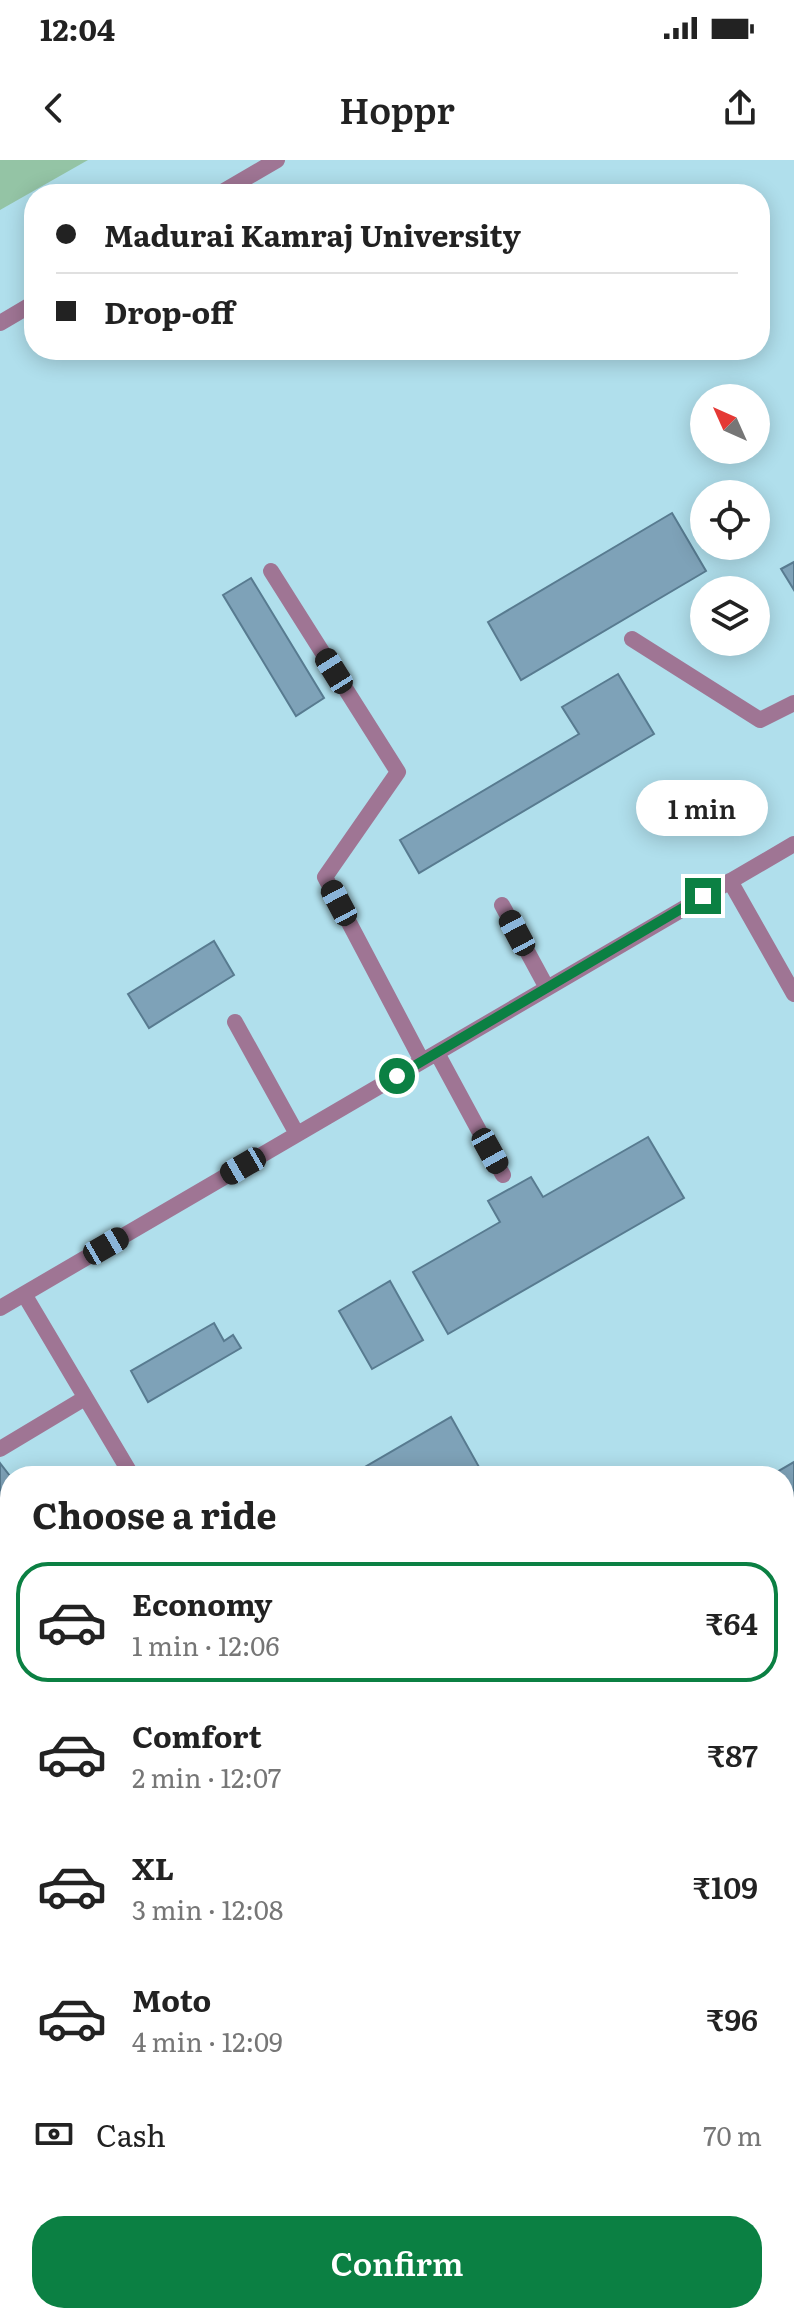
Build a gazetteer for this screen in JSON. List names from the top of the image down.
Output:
{
  "north": "top left",
  "page": {
    "status": "12:04",
    "header": "Hoppr",
    "banner": ["Madurai Kamraj University", "Drop-off"],
    "bubble": "1 min",
    "heading": "Choose a ride",
    "list": [
      {
        "name": "Economy",
        "note": "1 min · 12:06",
        "value": "₹64"
      },
      {
        "name": "Comfort",
        "note": "2 min · 12:07",
        "value": "₹87"
      },
      {
        "name": "XL",
        "note": "3 min · 12:08",
        "value": "₹109"
      },
      {
        "name": "Moto",
        "note": "4 min · 12:09",
        "value": "₹96"
      }
    ],
    "pay": ["Cash", "70 m"],
    "buttons": "Confirm"
  }
}
